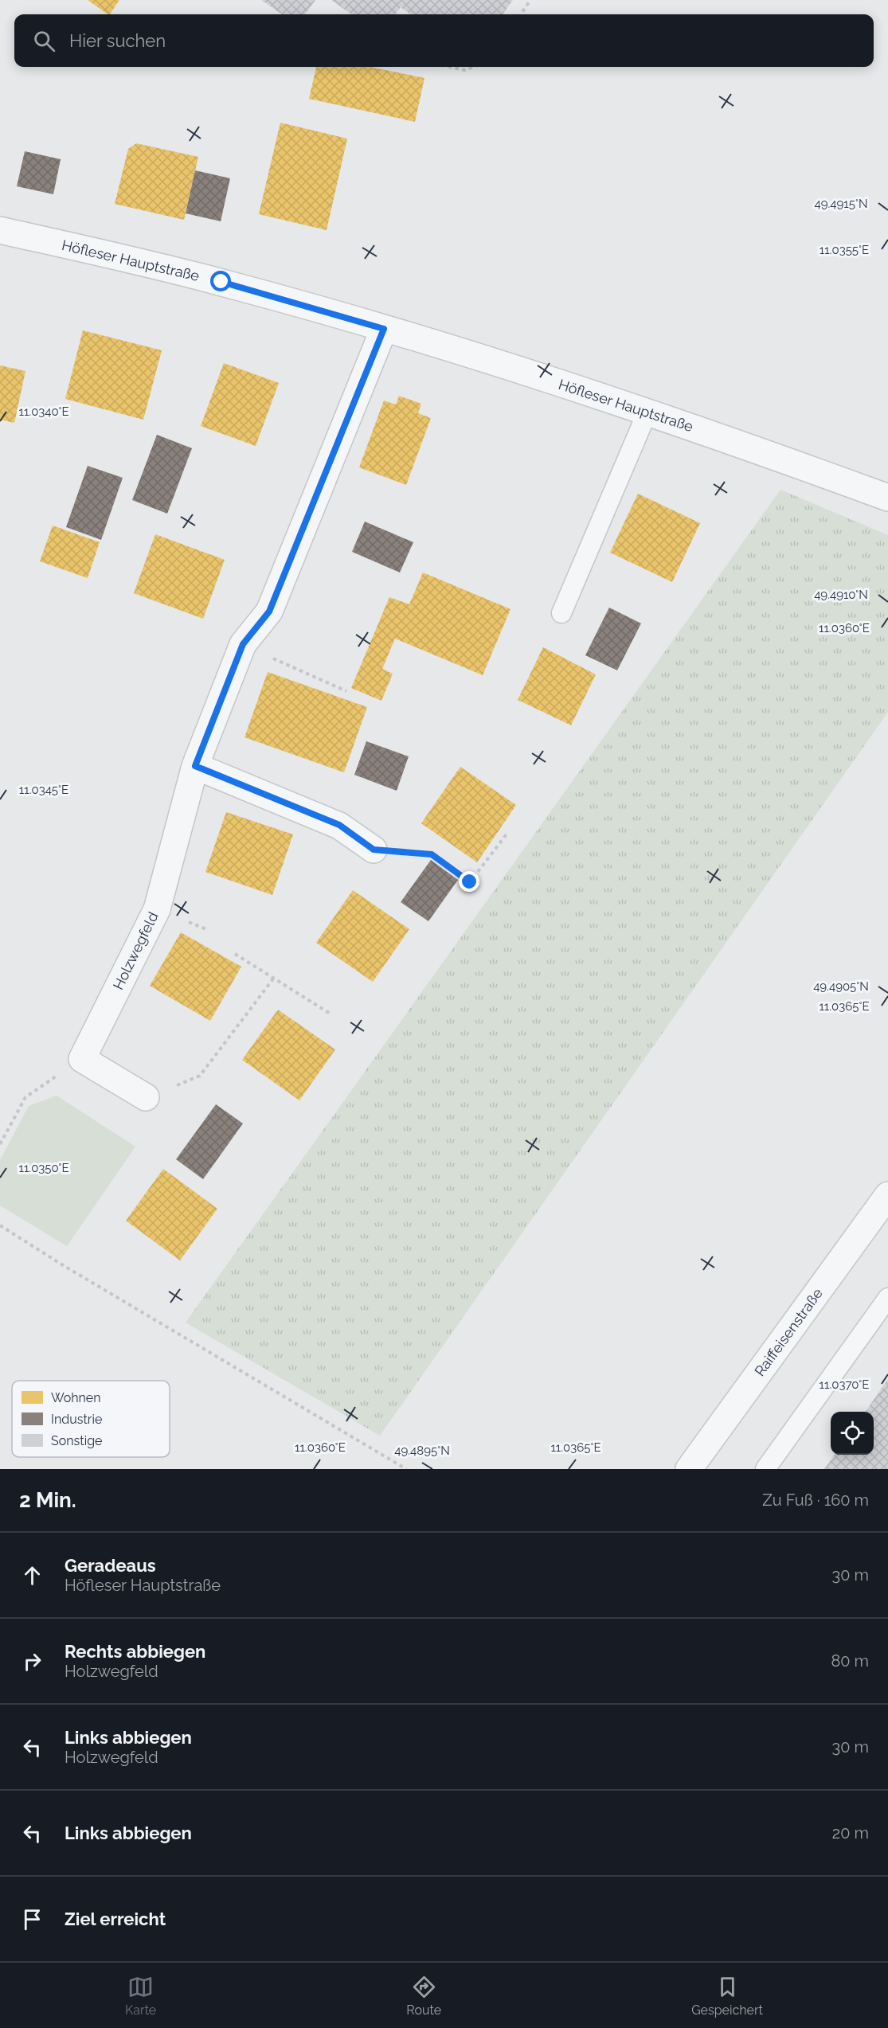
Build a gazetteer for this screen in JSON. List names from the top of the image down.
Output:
{
  "streets": {
    "street": ["Höfleser Hauptstraße", "Holzwegfeld", "Raiffeisenstraße"]
  },
  "crossings": [
    ["Höfleser Hauptstraße", "Holzwegfeld"]
  ],
  "legend": ["Wohnen", "Industrie", "Sonstige"],
  "page": {
    "search": "Hier suchen",
    "heading": ["2 Min.", "Zu Fuß · 160 m"],
    "list": [
      ["Geradeaus", "Höfleser Hauptstraße", "30 m"],
      ["Rechts abbiegen", "Holzwegfeld", "80 m"],
      ["Links abbiegen", "Holzwegfeld", "30 m"],
      ["Links abbiegen", "20 m"],
      "Ziel erreicht"
    ],
    "nav": ["Karte", "Route", "Gespeichert"]
  },
  "coordinates": [
    "49.4915°N",
    "11.0355°E",
    "11.0340°E",
    "49.4910°N",
    "11.0360°E",
    "11.0345°E",
    "49.4905°N",
    "11.0365°E",
    "11.0350°E",
    "11.0370°E",
    "49.4895°N"
  ]
}
